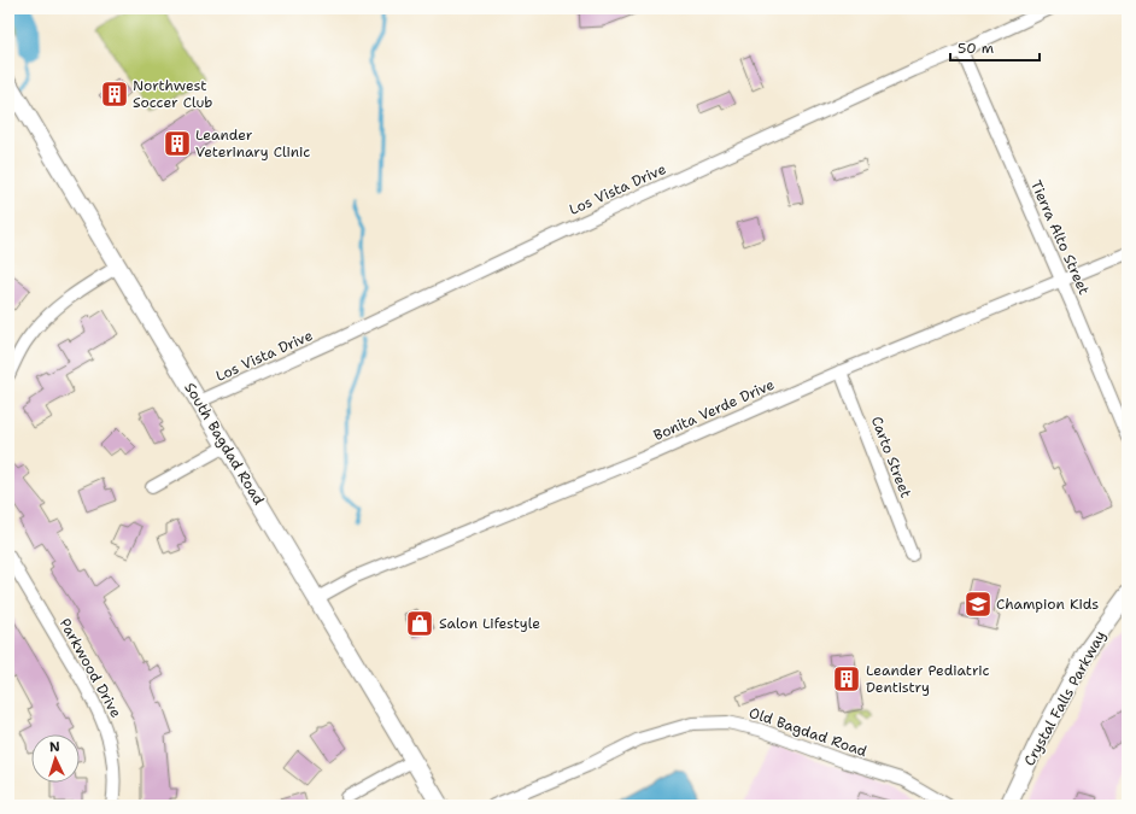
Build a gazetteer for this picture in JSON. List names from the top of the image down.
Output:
{
  "streets": {
    "main road": ["South Bagdad Road", "Crystal Falls Parkway"],
    "street": [
      "Los Vista Drive",
      "Tierra Alto Street",
      "Bonita Verde Drive",
      "Carto Street",
      "Parkwood Drive",
      "Old Bagdad Road"
    ]
  },
  "crossings": [
    ["Los Vista Drive", "Tierra Alto Street"],
    ["Los Vista Drive", "South Bagdad Road"],
    ["Tierra Alto Street", "Bonita Verde Drive"],
    ["Bonita Verde Drive", "South Bagdad Road"],
    ["Bonita Verde Drive", "Carto Street"]
  ],
  "places": {
    "building": ["Northwest Soccer Club", "Leander Veterinary Clinic", "Leander Pediatric Dentistry"],
    "school or university": ["Champion Kids"],
    "shop": ["Salon Lifestyle"]
  },
  "scale_bar": "50 m",
  "north": "top"
}
